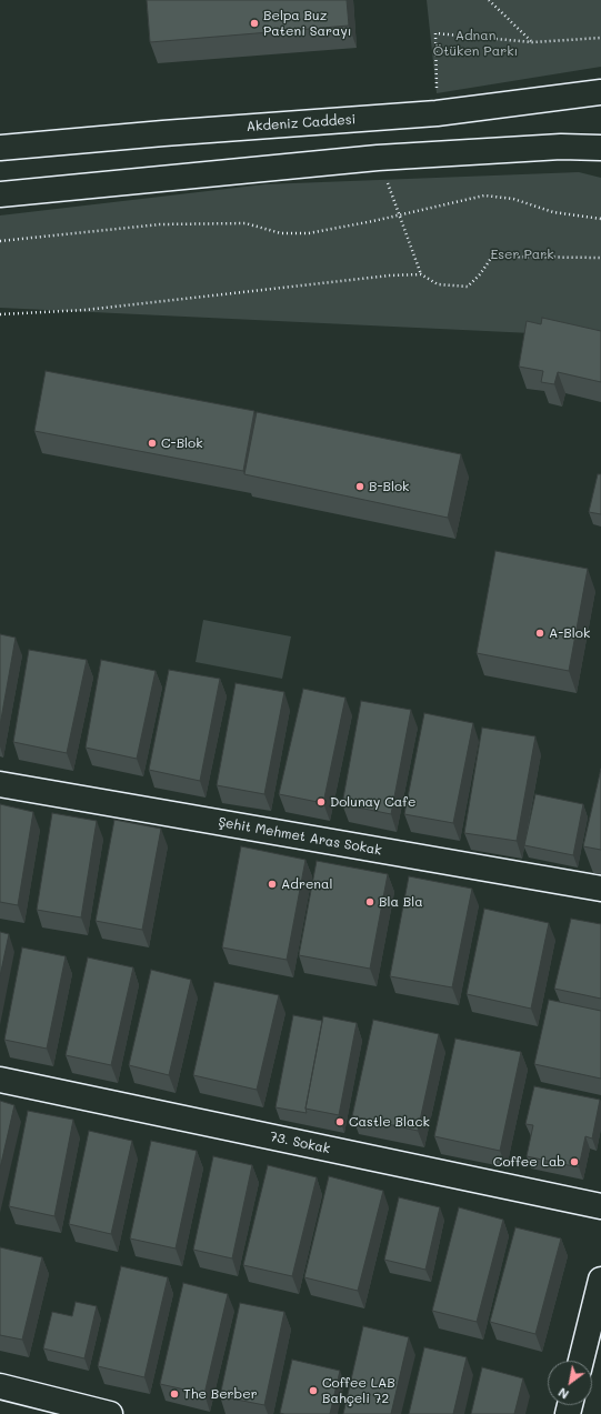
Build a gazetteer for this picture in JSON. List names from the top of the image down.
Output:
{
  "streets": {
    "street": ["Akdeniz Caddesi", "Şehit Mehmet Aras Sokak", "73. Sokak"]
  },
  "parks": ["Adnan Ötüken Parkı", "Eser Park"],
  "places": [
    "Belpa Buz Pateni Sarayı",
    "C-Blok",
    "B-Blok",
    "A-Blok",
    "Dolunay Cafe",
    "Adrenal",
    "Bla Bla",
    "Castle Black",
    "Coffee Lab",
    "Coffee LAB Bahçeli 72",
    "The Berber"
  ],
  "north": "bottom left"
}
